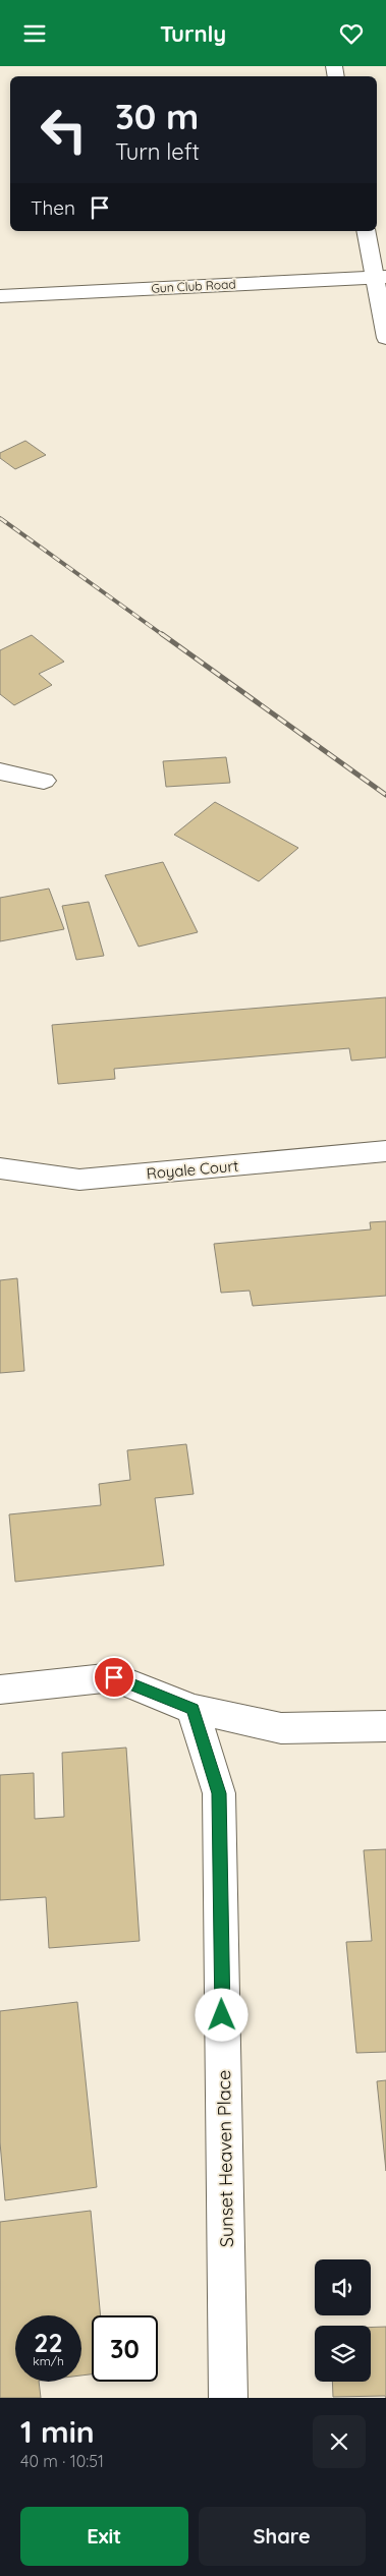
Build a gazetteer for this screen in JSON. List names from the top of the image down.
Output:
{
  "streets": {
    "street": ["Gun Club Road", "Royale Court", "Sunset Heaven Place"]
  },
  "page": {
    "header": "Turnly",
    "turn": ["30 m", "Turn left"],
    "then": "Then",
    "speed": "22 km/h",
    "limit": "30",
    "heading": ["1 min", "40 m · 10:51"],
    "buttons": ["Exit", "Share"]
  }
}
